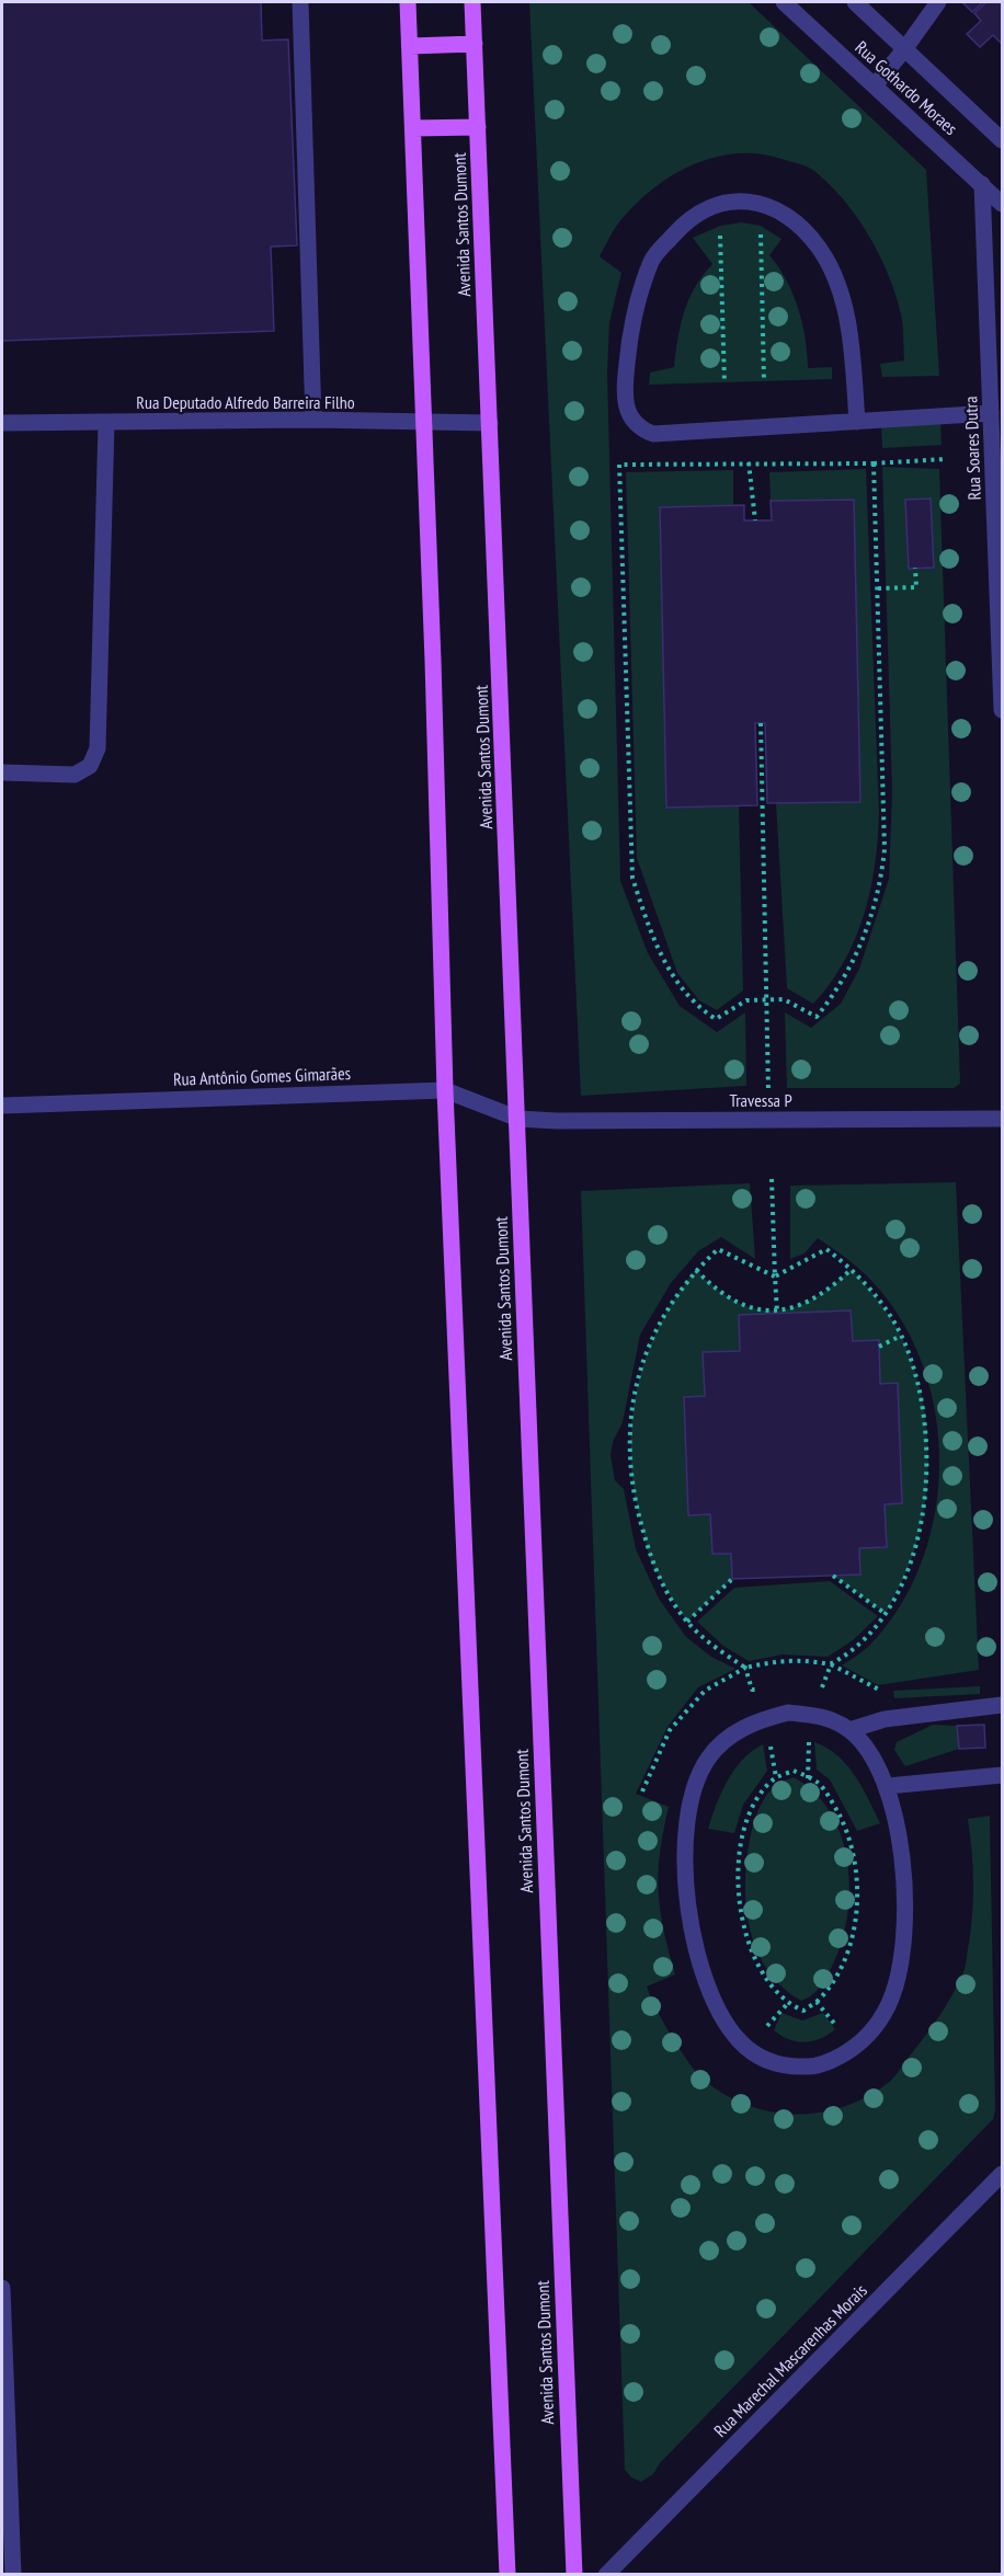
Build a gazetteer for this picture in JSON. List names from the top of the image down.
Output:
{
  "streets": {
    "main road": ["Avenida Santos Dumont"],
    "street": [
      "Rua Gothardo Moraes",
      "Rua Deputado Alfredo Barreira Filho",
      "Rua Soares Dutra",
      "Rua Antônio Gomes Gimarães",
      "Travessa P",
      "Rua Marechal Mascarenhas Morais"
    ]
  },
  "crossings": [
    ["Rua Gothardo Moraes", "Rua Soares Dutra"],
    ["Avenida Santos Dumont", "Rua Deputado Alfredo Barreira Filho"],
    ["Avenida Santos Dumont", "Rua Antônio Gomes Gimarães"],
    ["Avenida Santos Dumont", "Travessa P"],
    ["Rua Antônio Gomes Gimarães", "Travessa P"]
  ]
}
